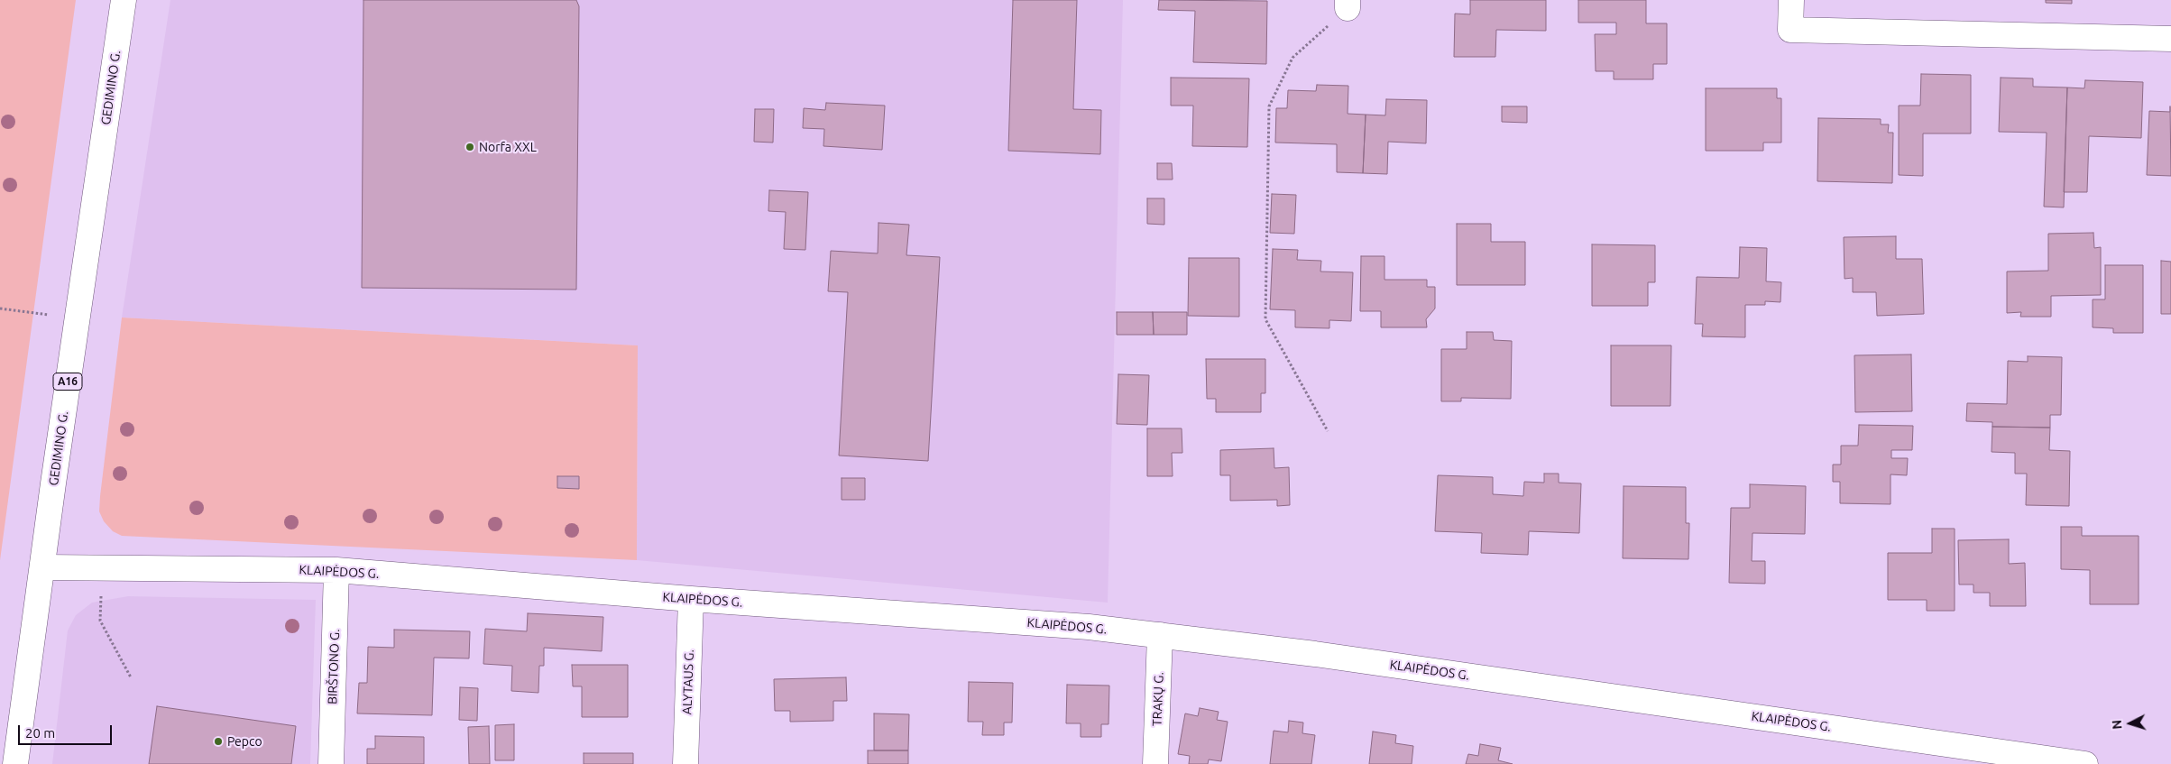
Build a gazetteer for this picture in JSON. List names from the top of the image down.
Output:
{
  "streets": {
    "main road": [
      "GEDIMINO G.",
      "A16",
      "KLAIPĖDOS G.",
      "BIRŠTONO G.",
      "ALYTAUS G.",
      "TRAKŲ G."
    ]
  },
  "crossings": [
    ["GEDIMINO G.", "KLAIPĖDOS G."],
    ["KLAIPĖDOS G.", "BIRŠTONO G."],
    ["KLAIPĖDOS G.", "ALYTAUS G."],
    ["KLAIPĖDOS G.", "TRAKŲ G."]
  ],
  "places": ["Norfa XXL", "Pepco"],
  "scale_bar": "20 m",
  "north": "left"
}
